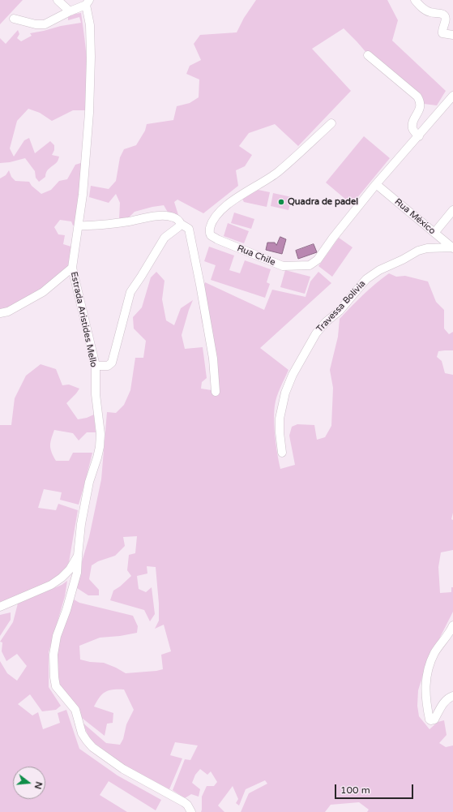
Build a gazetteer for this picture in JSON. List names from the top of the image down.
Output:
{
  "streets": {
    "street": [
      "Rua México",
      "Rua Chile",
      "Travessa Bolívia",
      "Estrada Aristides Mello"
    ]
  },
  "crossings": [
    ["Rua México", "Rua Chile"],
    ["Rua México", "Travessa Bolívia"]
  ],
  "places": ["Quadra de padel"],
  "scale_bar": "100 m",
  "north": "right"
}
